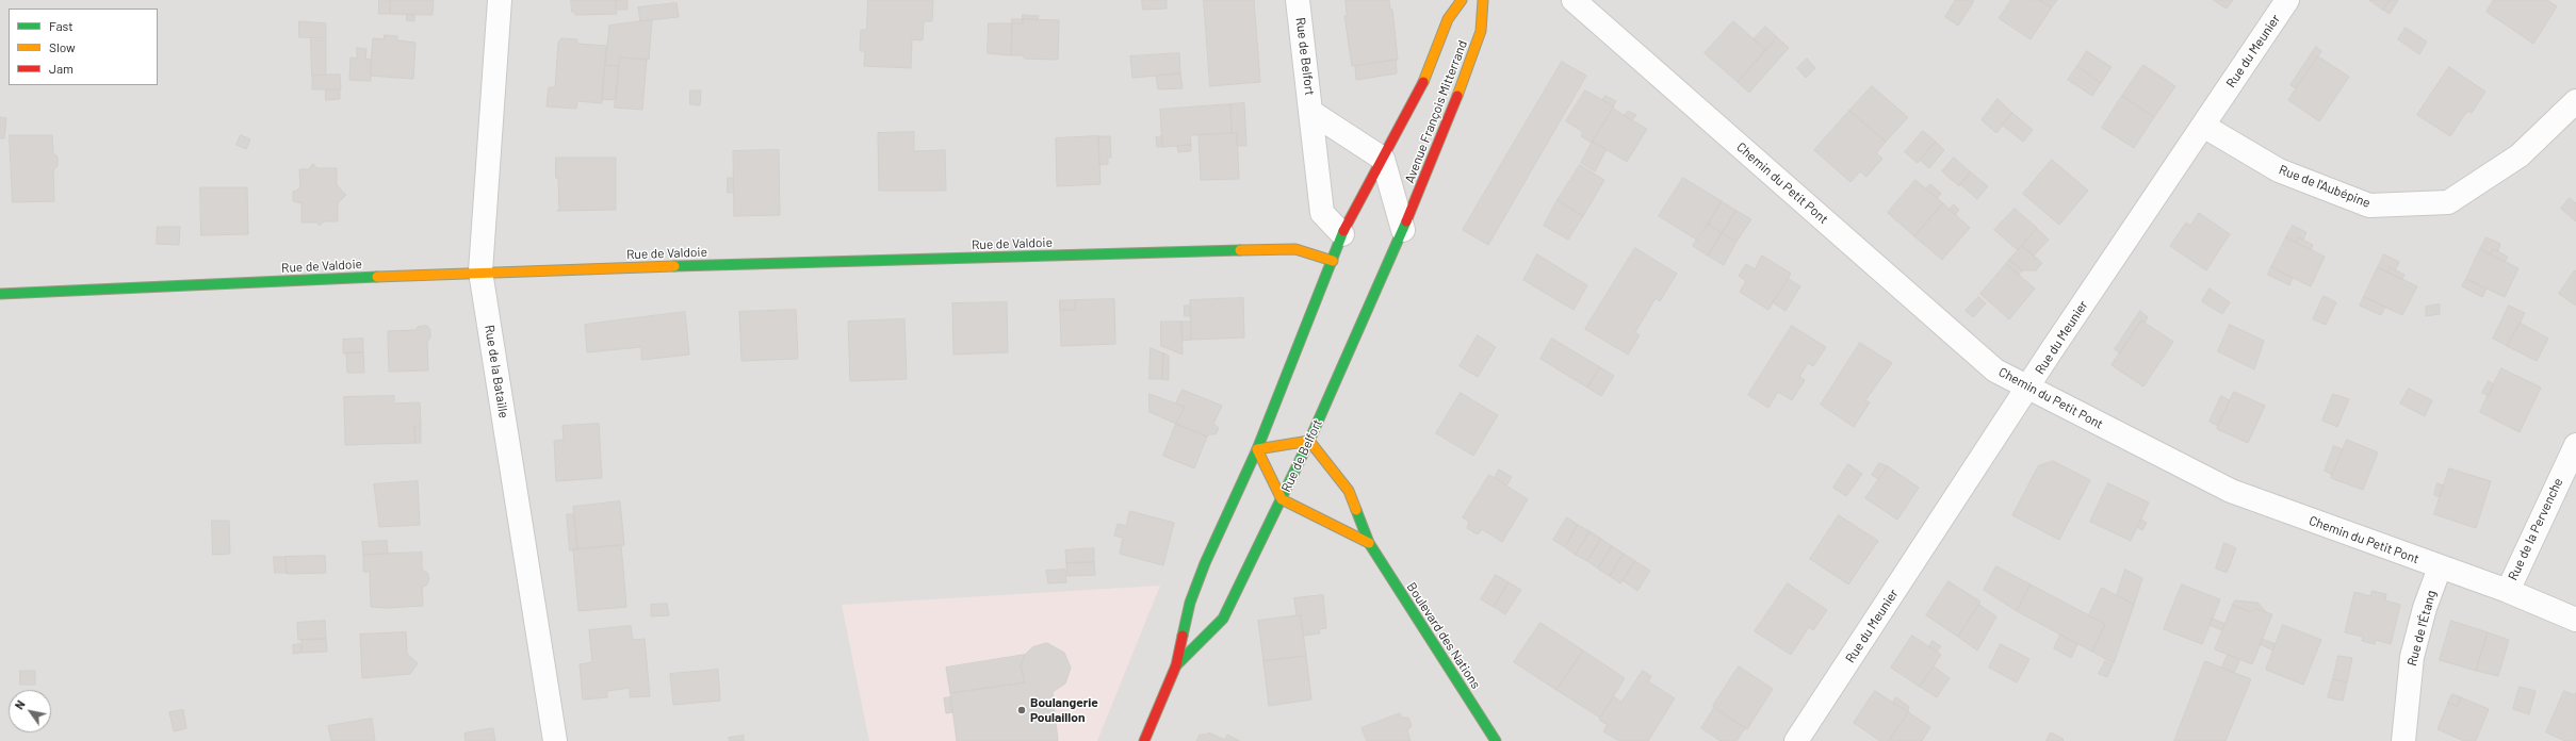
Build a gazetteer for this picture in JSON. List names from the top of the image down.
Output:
{
  "streets": {
    "main road": [
      "Rue de Belfort",
      "Avenue François Mitterrand",
      "Rue de Valdoie",
      "Boulevard des Nations"
    ],
    "street": [
      "Rue du Meunier",
      "Chemin du Petit Pont",
      "Rue de l'Aubépine",
      "Rue de la Bataille",
      "Rue de la Pervenche",
      "Rue de l'Étang"
    ]
  },
  "crossings": [
    ["Rue du Meunier", "Chemin du Petit Pont"],
    ["Rue du Meunier", "Rue de l'Aubépine"],
    ["Rue de Belfort", "Avenue François Mitterrand"],
    ["Rue de Belfort", "Rue de Valdoie"],
    ["Rue de Belfort", "Boulevard des Nations"],
    ["Chemin du Petit Pont", "Rue de la Pervenche"],
    ["Chemin du Petit Pont", "Rue de l'Étang"],
    ["Rue de Valdoie", "Rue de la Bataille"]
  ],
  "places": ["Boulangerie Poulaillon"],
  "legend": ["Fast", "Slow", "Jam"],
  "north": "top left"
}
